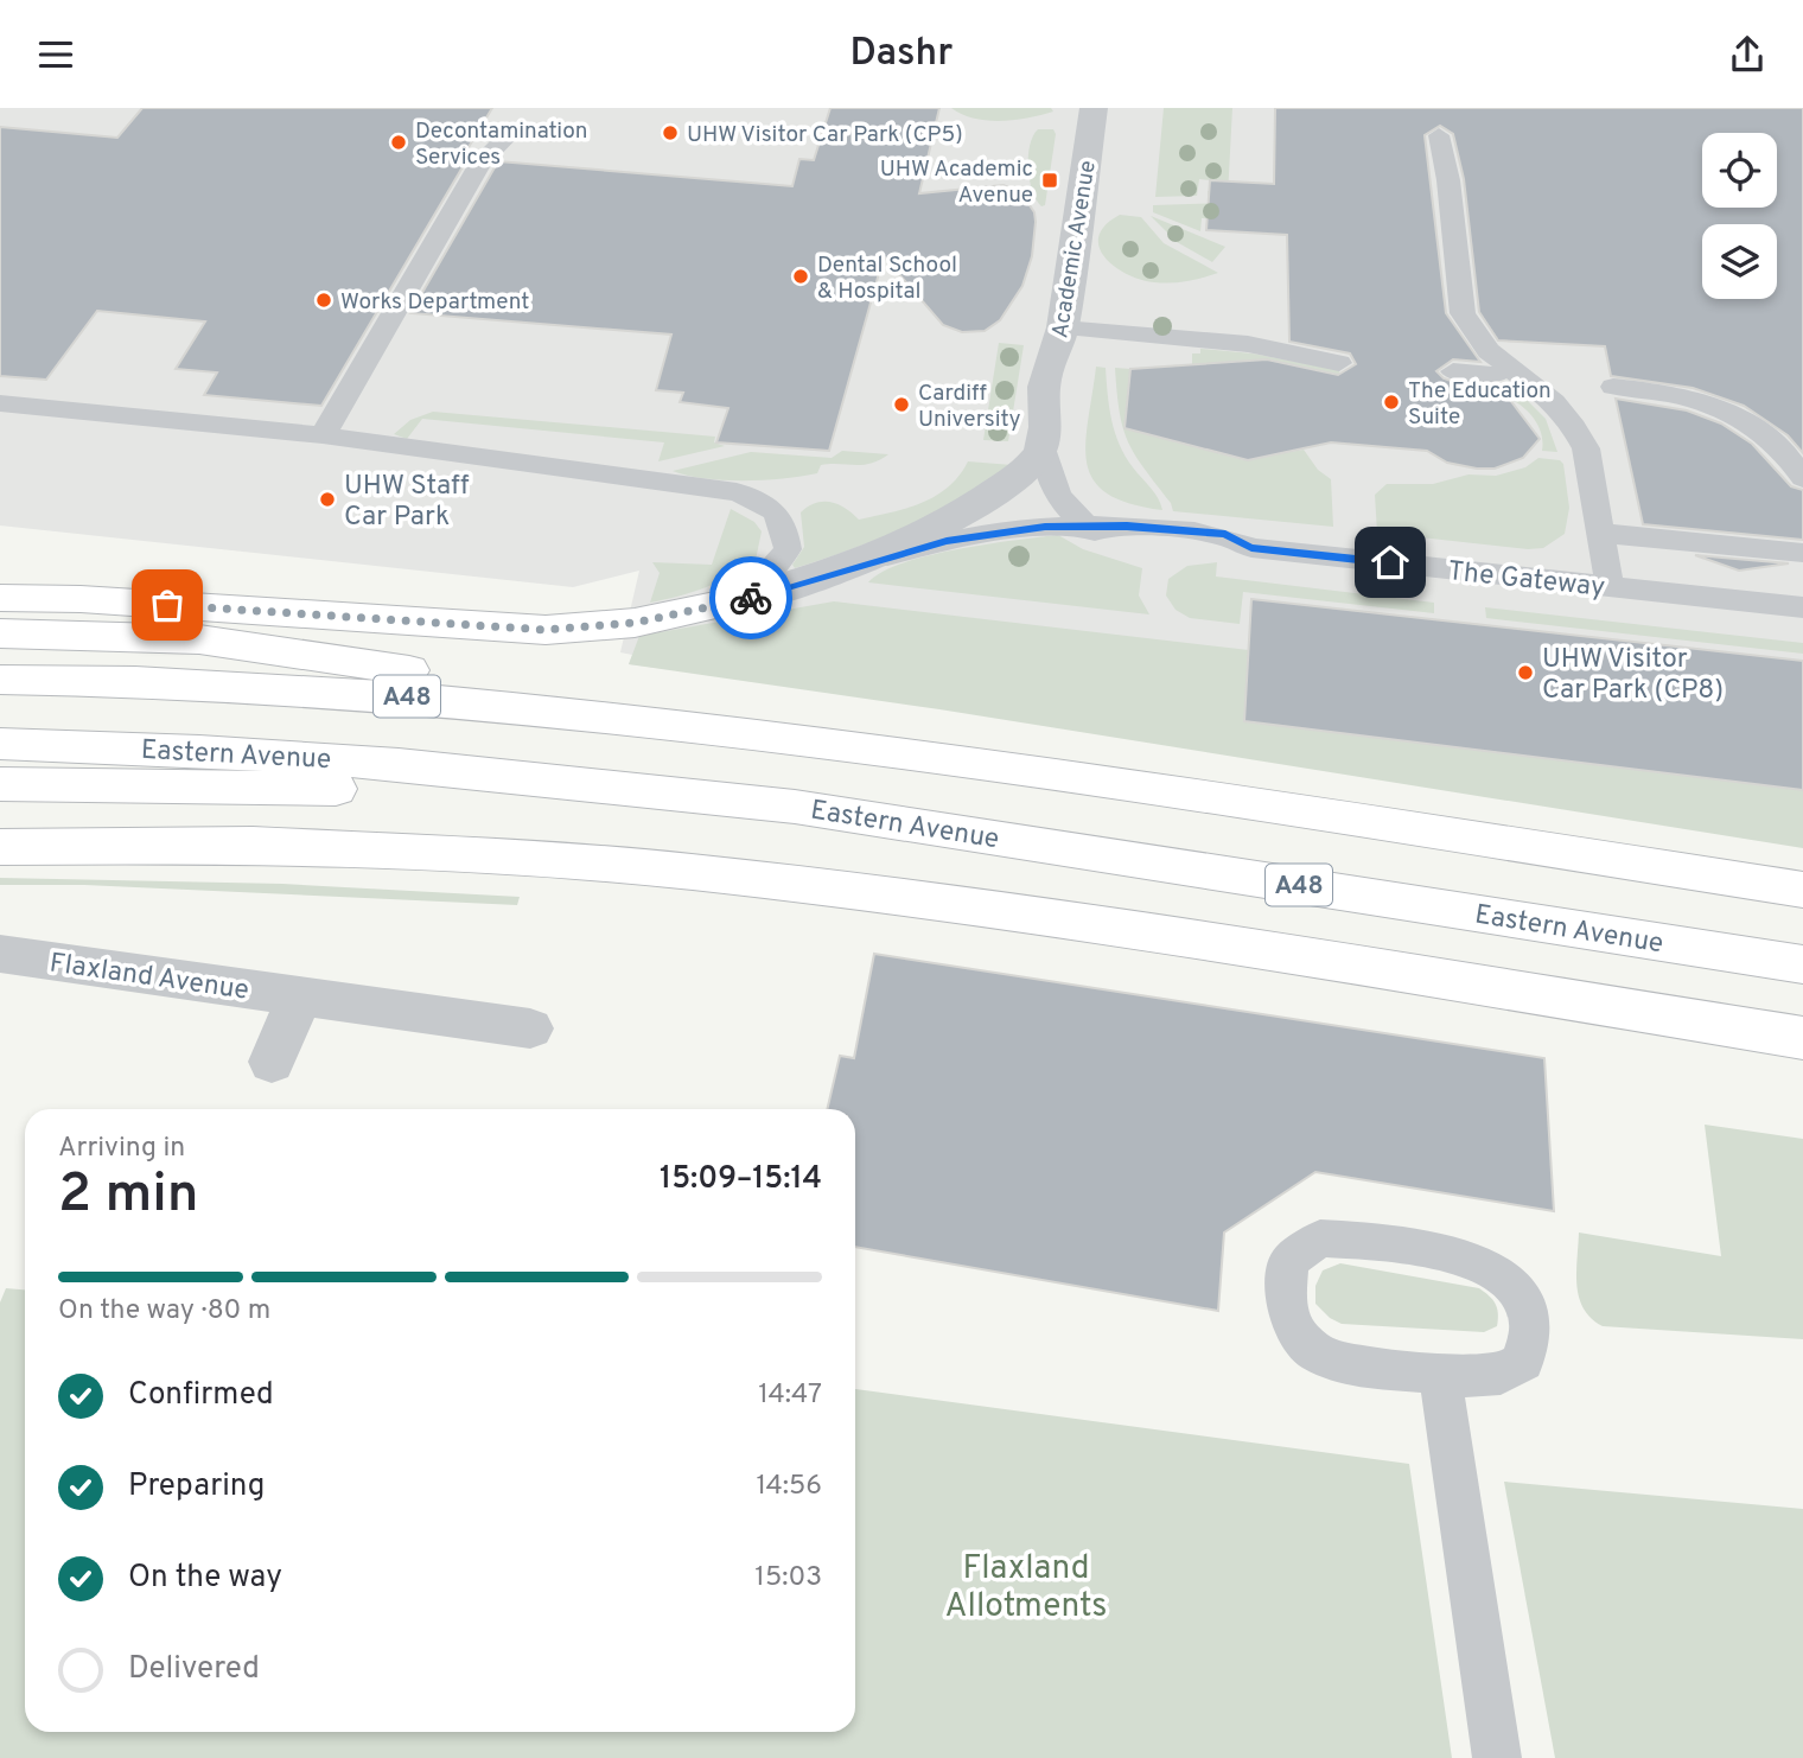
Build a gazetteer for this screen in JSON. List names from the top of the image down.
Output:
{
  "streets": {
    "highway": ["A48", "Eastern Avenue"],
    "street": ["Academic Avenue", "Flaxland Avenue"],
    "lane": ["The Gateway"]
  },
  "crossings": [
    ["Academic Avenue", "The Gateway"]
  ],
  "parks": ["Flaxland Allotments"],
  "places": {
    "other": [
      "UHW Visitor Car Park (CP5)",
      "Decontamination Services",
      "Dental School & Hospital",
      "Works Department",
      "The Education Suite",
      "Cardiff University",
      "UHW Staff Car Park",
      "UHW Visitor Car Park (CP8)"
    ],
    "transit": ["UHW Academic Avenue"]
  },
  "page": {
    "header": "Dashr",
    "heading": ["2 min", "Arriving in", "15:09–15:14"],
    "bar": "On the way · 80 m",
    "list": [
      ["Confirmed", "14:47"],
      ["Preparing", "14:56"],
      ["On the way", "15:03"],
      "Delivered"
    ]
  }
}
